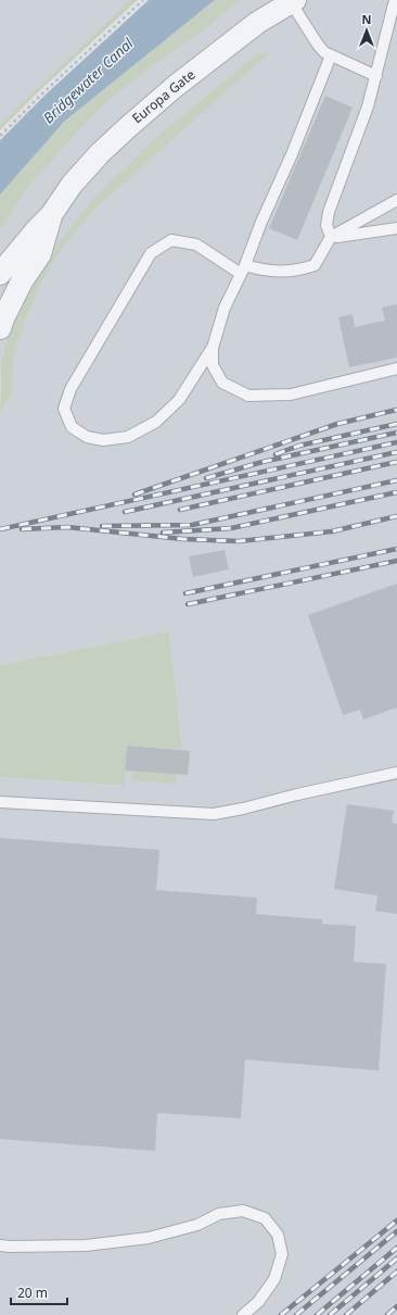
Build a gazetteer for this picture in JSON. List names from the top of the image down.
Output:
{
  "streets": {
    "street": ["Europa Gate"]
  },
  "water": ["Bridgewater Canal"],
  "scale_bar": "20 m",
  "north": "top"
}
